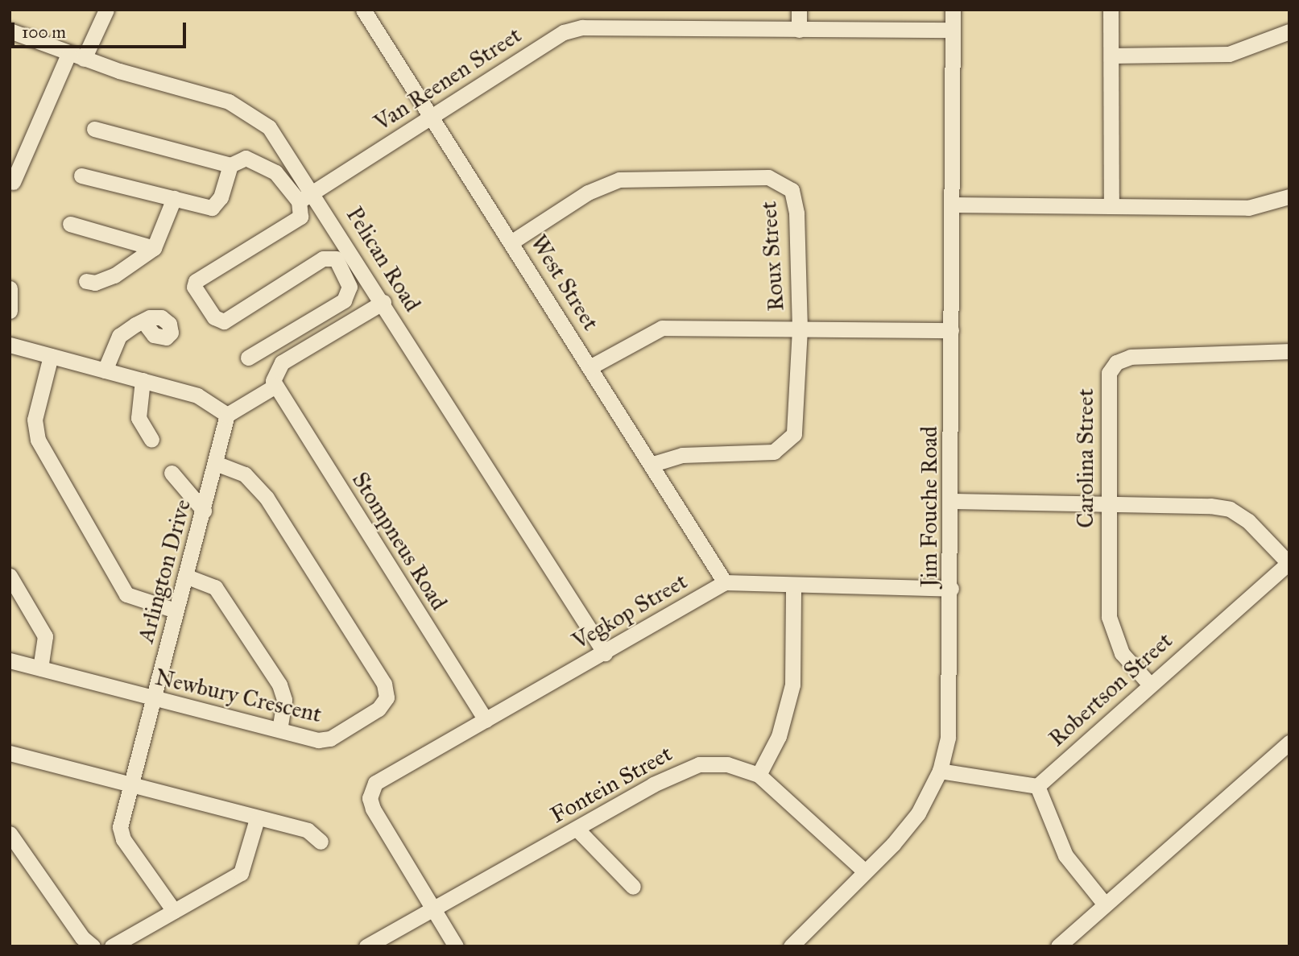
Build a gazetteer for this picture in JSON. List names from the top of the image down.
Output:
{
  "streets": {
    "street": [
      "Van Reenen Street",
      "Roux Street",
      "Pelican Road",
      "West Street",
      "Carolina Street",
      "Jim Fouche Road",
      "Stompneus Road",
      "Arlington Drive",
      "Vegkop Street",
      "Robertson Street",
      "Newbury Crescent",
      "Fontein Street"
    ]
  },
  "crossings": [
    ["Van Reenen Street", "Pelican Road"],
    ["Van Reenen Street", "West Street"],
    ["Van Reenen Street", "Jim Fouche Road"],
    ["Roux Street", "West Street"],
    ["Pelican Road", "Vegkop Street"],
    ["West Street", "Vegkop Street"],
    ["Carolina Street", "Robertson Street"],
    ["Jim Fouche Road", "Fontein Street"],
    ["Stompneus Road", "Vegkop Street"],
    ["Arlington Drive", "Newbury Crescent"],
    ["Vegkop Street", "Fontein Street"]
  ],
  "scale_bar": "100 m"
}
